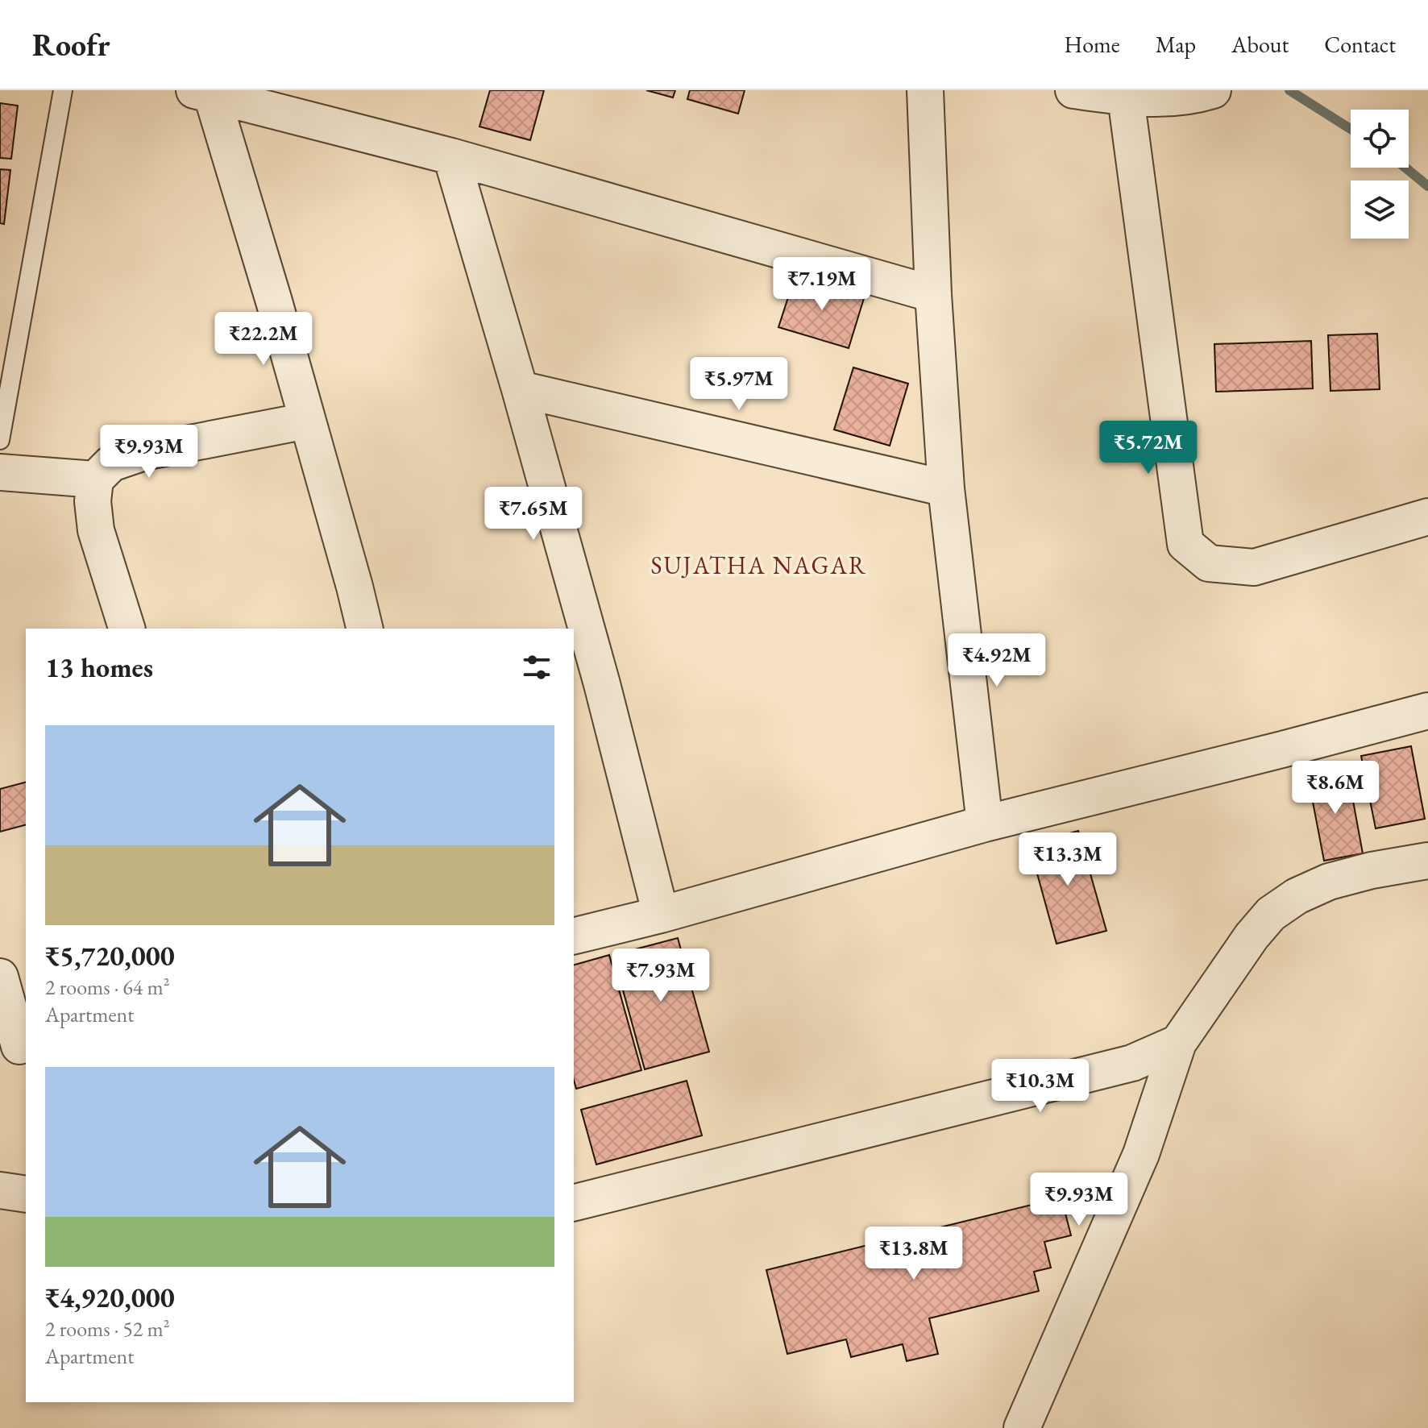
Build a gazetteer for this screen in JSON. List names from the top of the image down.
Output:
{
  "districts": ["SUJATHA NAGAR"],
  "page": {
    "header": "Roofr",
    "nav": [
      "Home",
      "Map",
      "About",
      "Contact"
    ],
    "price": [
      "₹7.19M",
      "₹22.2M",
      "₹5.97M",
      "₹5.72M",
      "₹9.93M",
      "₹7.65M",
      "₹4.92M",
      "₹8.6M",
      "₹13.3M",
      "₹7.93M",
      "₹10.3M",
      "₹9.93M",
      "₹13.8M"
    ],
    "heading": "13 homes",
    "list": [
      {
        "name": "₹5,720,000",
        "note": "2 rooms · 64 m² · Apartment"
      },
      {
        "name": "₹4,920,000",
        "note": "2 rooms · 52 m² · Apartment"
      }
    ]
  }
}
